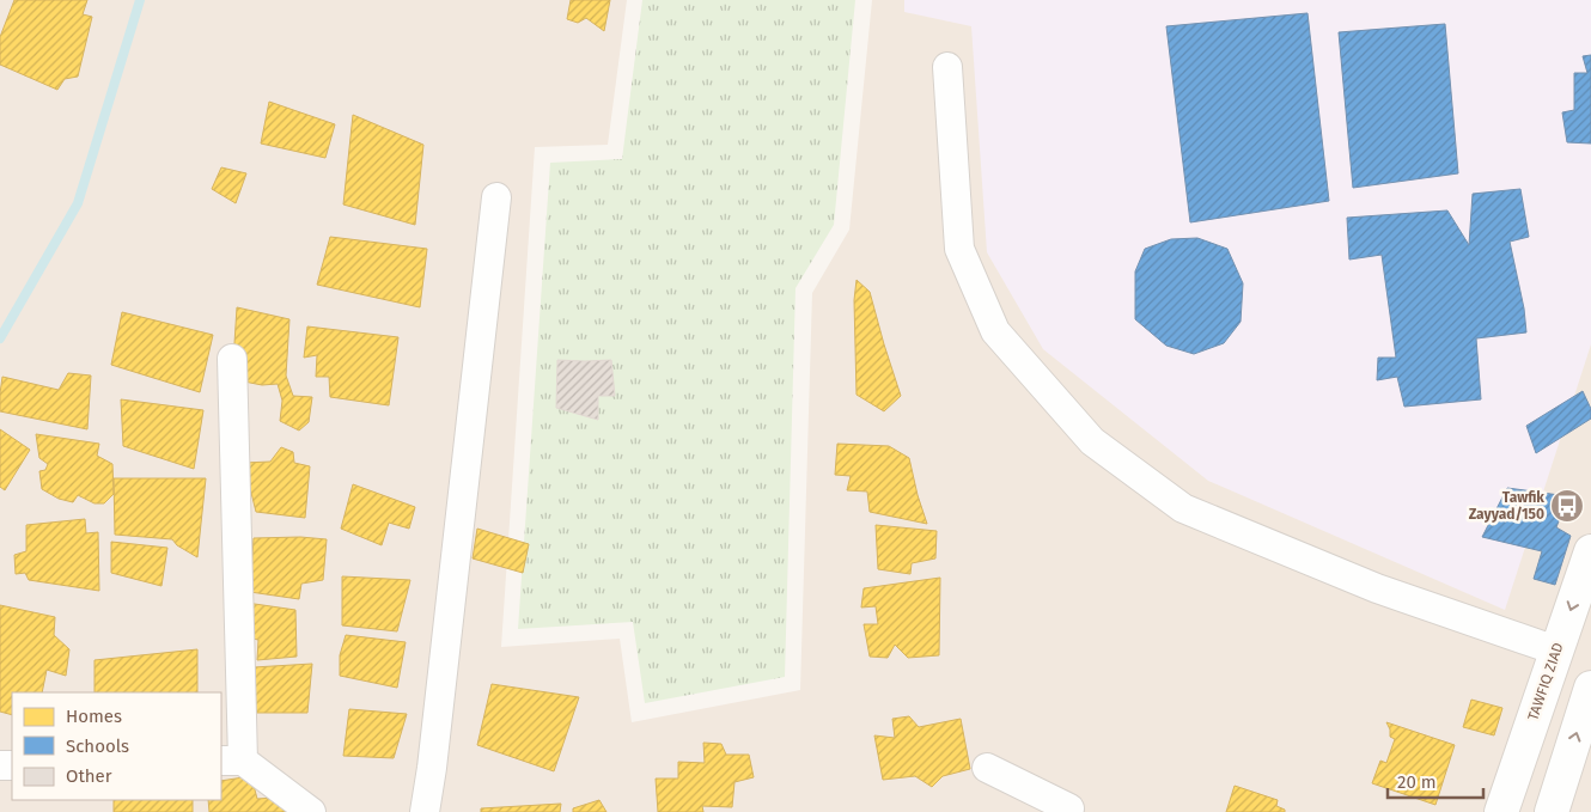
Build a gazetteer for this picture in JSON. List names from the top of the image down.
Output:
{
  "streets": {
    "main road": ["TAWFIQ ZIAD"]
  },
  "one_way": ["TAWFIQ ZIAD"],
  "places": {
    "bus stop": ["Tawfik Zayyad/150"]
  },
  "legend": ["Homes", "Schools", "Other"],
  "scale_bar": "20 m"
}
